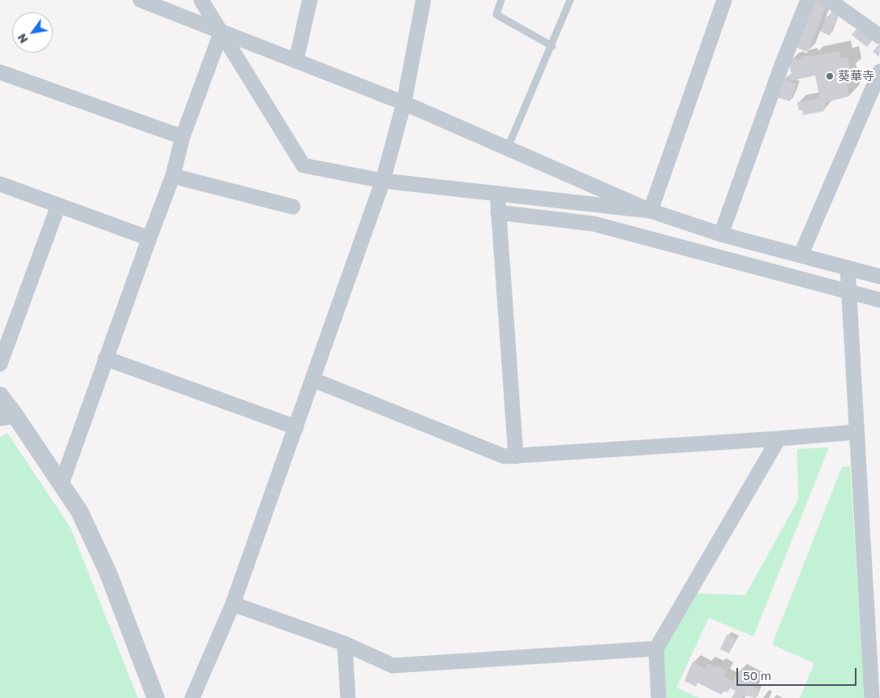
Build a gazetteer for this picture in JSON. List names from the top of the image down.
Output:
{
  "places": ["葵華寺"],
  "scale_bar": "50 m",
  "north": "bottom left"
}
